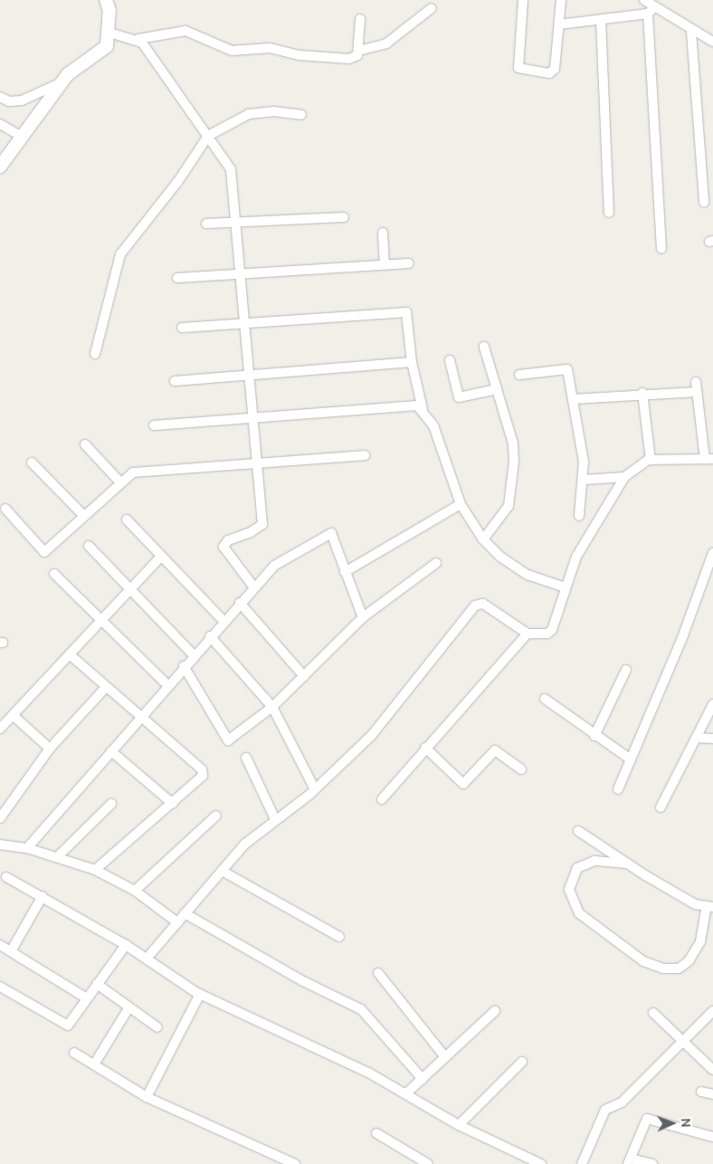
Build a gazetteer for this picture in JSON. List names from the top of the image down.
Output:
{
  "north": "right"
}
